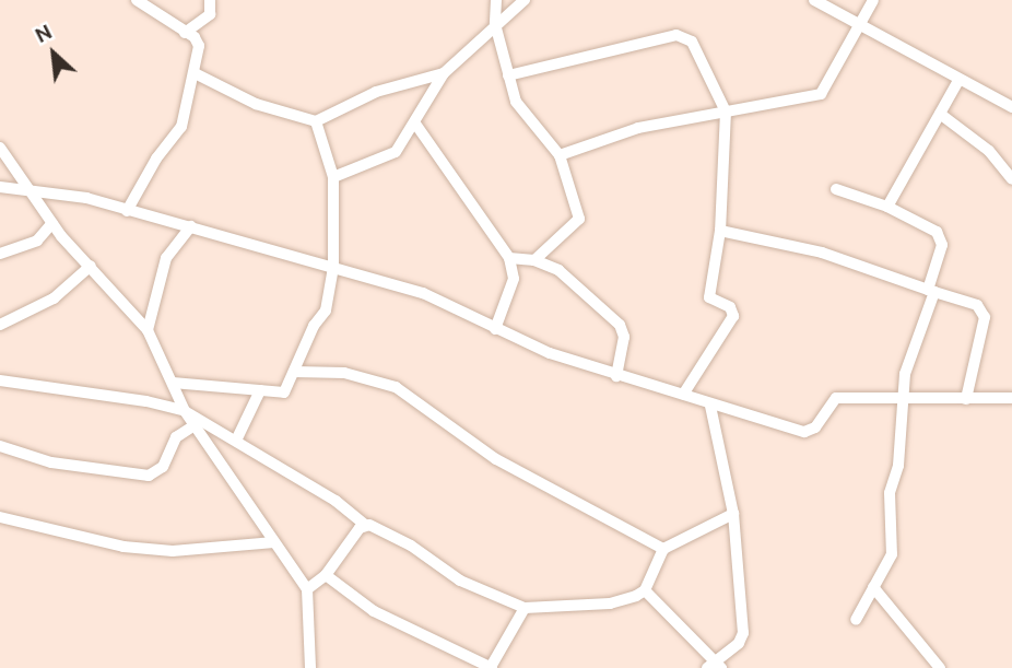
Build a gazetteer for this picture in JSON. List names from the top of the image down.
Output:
{
  "north": "top left"
}
